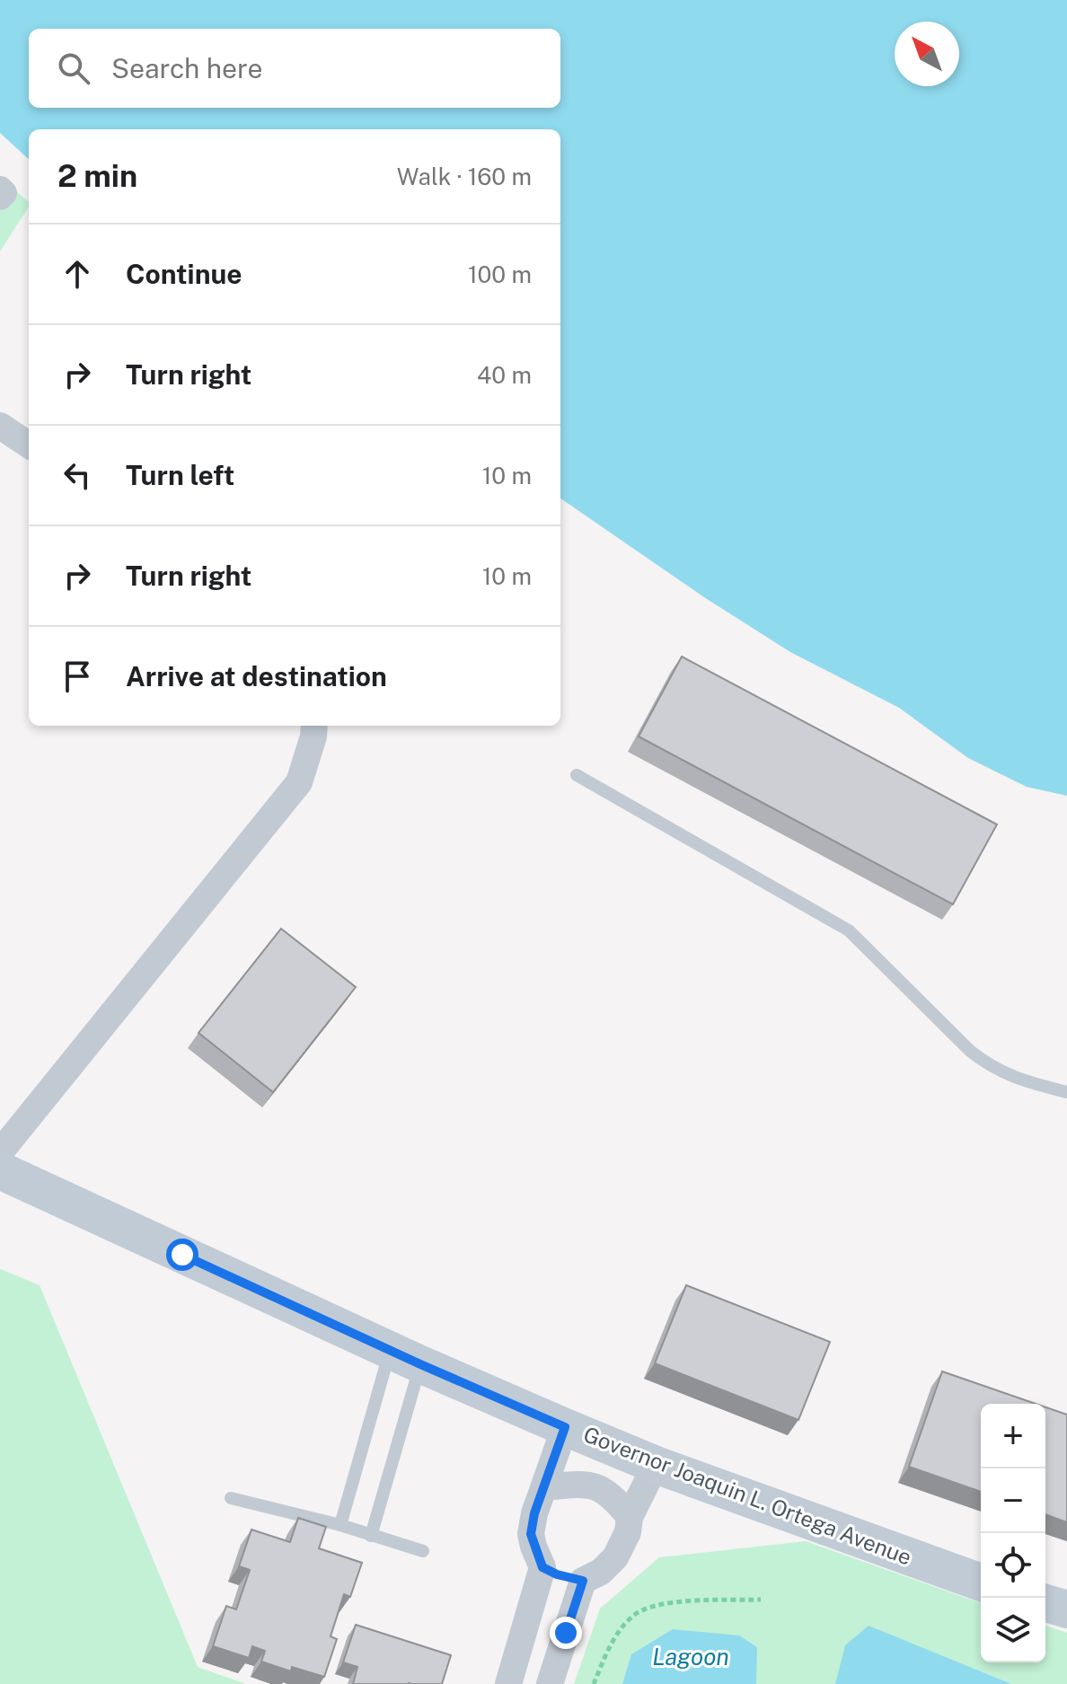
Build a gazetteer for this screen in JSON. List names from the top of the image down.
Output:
{
  "streets": {
    "street": ["Governor Joaquin L. Ortega Avenue"]
  },
  "water": ["Lagoon"],
  "north": "top left",
  "page": {
    "search": "Search here",
    "heading": ["2 min", "Walk · 160 m"],
    "list": [
      ["Continue", "100 m"],
      ["Turn right", "40 m"],
      ["Turn left", "10 m"],
      ["Turn right", "10 m"],
      "Arrive at destination"
    ],
    "map_buttons": ["+", "−"]
  }
}
